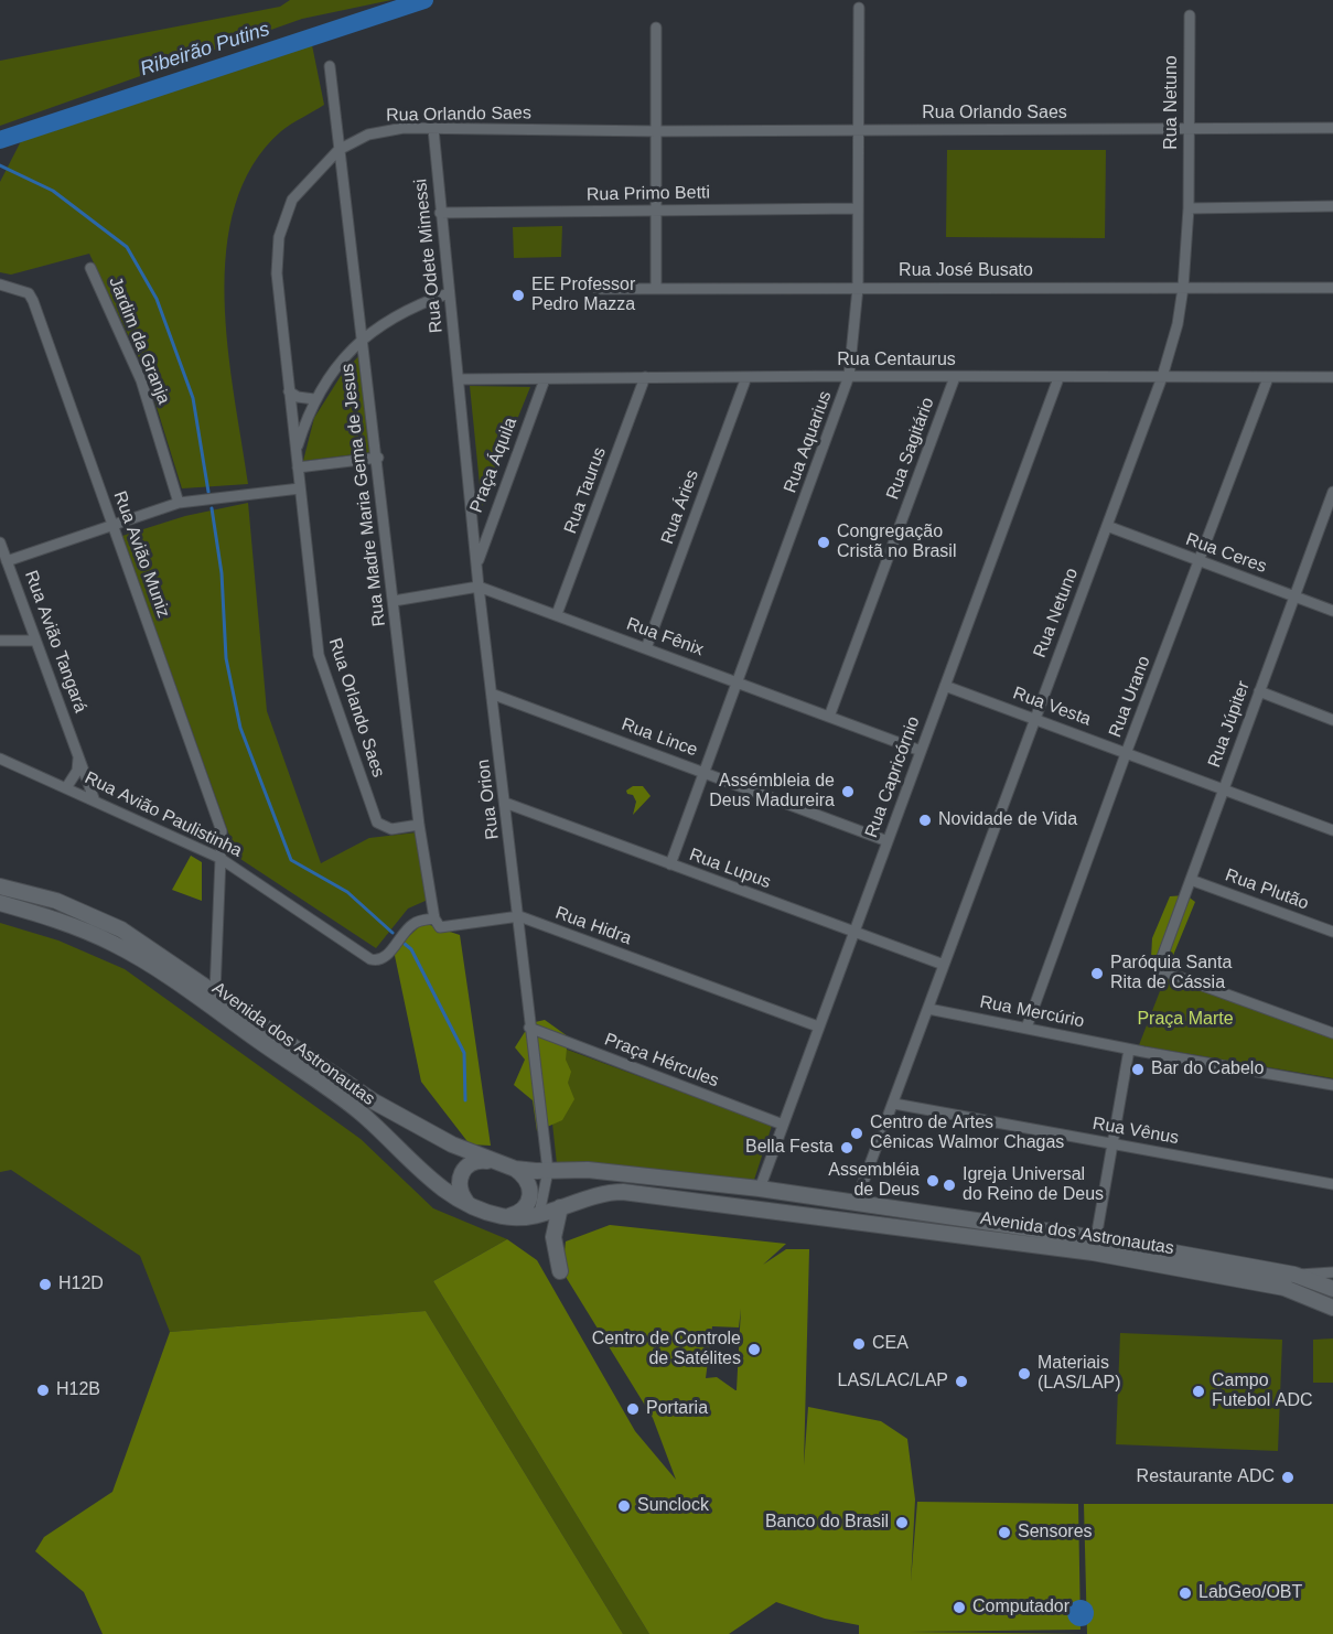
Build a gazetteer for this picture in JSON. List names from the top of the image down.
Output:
{
  "streets": {
    "main road": ["Avenida dos Astronautas"],
    "street": [
      "Rua Netuno",
      "Rua Orlando Saes",
      "Rua Primo Betti",
      "Rua Odete Mimessi",
      "Rua José Busato",
      "Jardim da Granja",
      "Rua Centaurus",
      "Rua Aquarius",
      "Rua Sagitário",
      "Praça Áquila",
      "Rua Taurus",
      "Rua Madre Maria Gema de Jesus",
      "Rua Áries",
      "Rua Ceres",
      "Rua Avião Muniz",
      "Rua Fênix",
      "Rua Avião Tangará",
      "Rua Urano",
      "Rua Vesta",
      "Rua Júpiter",
      "Rua Lince",
      "Rua Capricórnio",
      "Rua Orion",
      "Rua Avião Paulistinha",
      "Rua Lupus",
      "Rua Plutão",
      "Rua Hidra",
      "Rua Mercúrio",
      "Praça Hércules",
      "Rua Vênus"
    ]
  },
  "crossings": [
    ["Rua Netuno", "Rua Orlando Saes"],
    ["Rua Netuno", "Rua José Busato"],
    ["Rua Netuno", "Rua Centaurus"],
    ["Rua Netuno", "Rua Ceres"],
    ["Rua Netuno", "Rua Vesta"],
    ["Rua Netuno", "Rua Lupus"],
    ["Rua Netuno", "Rua Mercúrio"],
    ["Rua Netuno", "Avenida dos Astronautas"],
    ["Rua Netuno", "Rua Vênus"],
    ["Rua Orlando Saes", "Rua Odete Mimessi"],
    ["Rua Orlando Saes", "Rua Aquarius"],
    ["Rua Orlando Saes", "Rua Madre Maria Gema de Jesus"],
    ["Rua Primo Betti", "Rua Odete Mimessi"],
    ["Rua Primo Betti", "Rua Aquarius"],
    ["Rua Odete Mimessi", "Rua Centaurus"],
    ["Rua Odete Mimessi", "Rua Orion"],
    ["Rua José Busato", "Rua Aquarius"],
    ["Rua Centaurus", "Rua Aquarius"],
    ["Rua Centaurus", "Rua Sagitário"],
    ["Rua Centaurus", "Praça Áquila"],
    ["Rua Centaurus", "Rua Taurus"],
    ["Rua Centaurus", "Rua Áries"],
    ["Rua Centaurus", "Rua Urano"],
    ["Rua Centaurus", "Rua Capricórnio"],
    ["Rua Centaurus", "Rua Orion"],
    ["Rua Aquarius", "Rua Fênix"],
    ["Rua Aquarius", "Rua Lince"],
    ["Rua Aquarius", "Rua Lupus"],
    ["Rua Sagitário", "Rua Fênix"],
    ["Praça Áquila", "Rua Orion"],
    ["Rua Taurus", "Rua Fênix"],
    ["Rua Madre Maria Gema de Jesus", "Rua Fênix"],
    ["Rua Madre Maria Gema de Jesus", "Rua Avião Paulistinha"],
    ["Rua Madre Maria Gema de Jesus", "Rua Hidra"],
    ["Rua Áries", "Rua Fênix"],
    ["Rua Ceres", "Rua Urano"],
    ["Rua Ceres", "Rua Júpiter"],
    ["Rua Avião Muniz", "Rua Avião Paulistinha"],
    ["Rua Avião Muniz", "Avenida dos Astronautas"],
    ["Rua Fênix", "Rua Capricórnio"],
    ["Rua Fênix", "Rua Orion"],
    ["Rua Avião Tangará", "Rua Avião Paulistinha"],
    ["Rua Urano", "Rua Vesta"],
    ["Rua Urano", "Rua Mercúrio"],
    ["Rua Vesta", "Rua Júpiter"],
    ["Rua Vesta", "Rua Capricórnio"],
    ["Rua Júpiter", "Rua Plutão"],
    ["Rua Lince", "Rua Capricórnio"],
    ["Rua Lince", "Rua Orion"],
    ["Rua Capricórnio", "Rua Lupus"],
    ["Rua Capricórnio", "Rua Hidra"],
    ["Rua Capricórnio", "Avenida dos Astronautas"],
    ["Rua Capricórnio", "Praça Hércules"],
    ["Rua Orion", "Rua Lupus"],
    ["Rua Orion", "Rua Hidra"],
    ["Rua Orion", "Avenida dos Astronautas"],
    ["Rua Orion", "Praça Hércules"],
    ["Rua Avião Paulistinha", "Rua Hidra"]
  ],
  "water": ["Ribeirão Putins"],
  "parks": ["Praça Marte"],
  "places": [
    "EE Professor Pedro Mazza",
    "Congregação Cristã no Brasil",
    "Assémbleia de Deus Madureira",
    "Novidade de Vida",
    "Paróquia Santa Rita de Cássia",
    "Bar do Cabelo",
    "Centro de Artes Cênicas Walmor Chagas",
    "Bella Festa",
    "Assembléia de Deus",
    "Igreja Universal do Reino de Deus",
    "H12D",
    "CEA",
    "Centro de Controle de Satélites",
    "Materiais (LAS/LAP)",
    "LAS/LAC/LAP",
    "H12B",
    "Campo Futebol ADC",
    "Portaria",
    "Restaurante ADC",
    "Sunclock",
    "Banco do Brasil",
    "Sensores",
    "LabGeo/OBT",
    "Computador"
  ]
}
